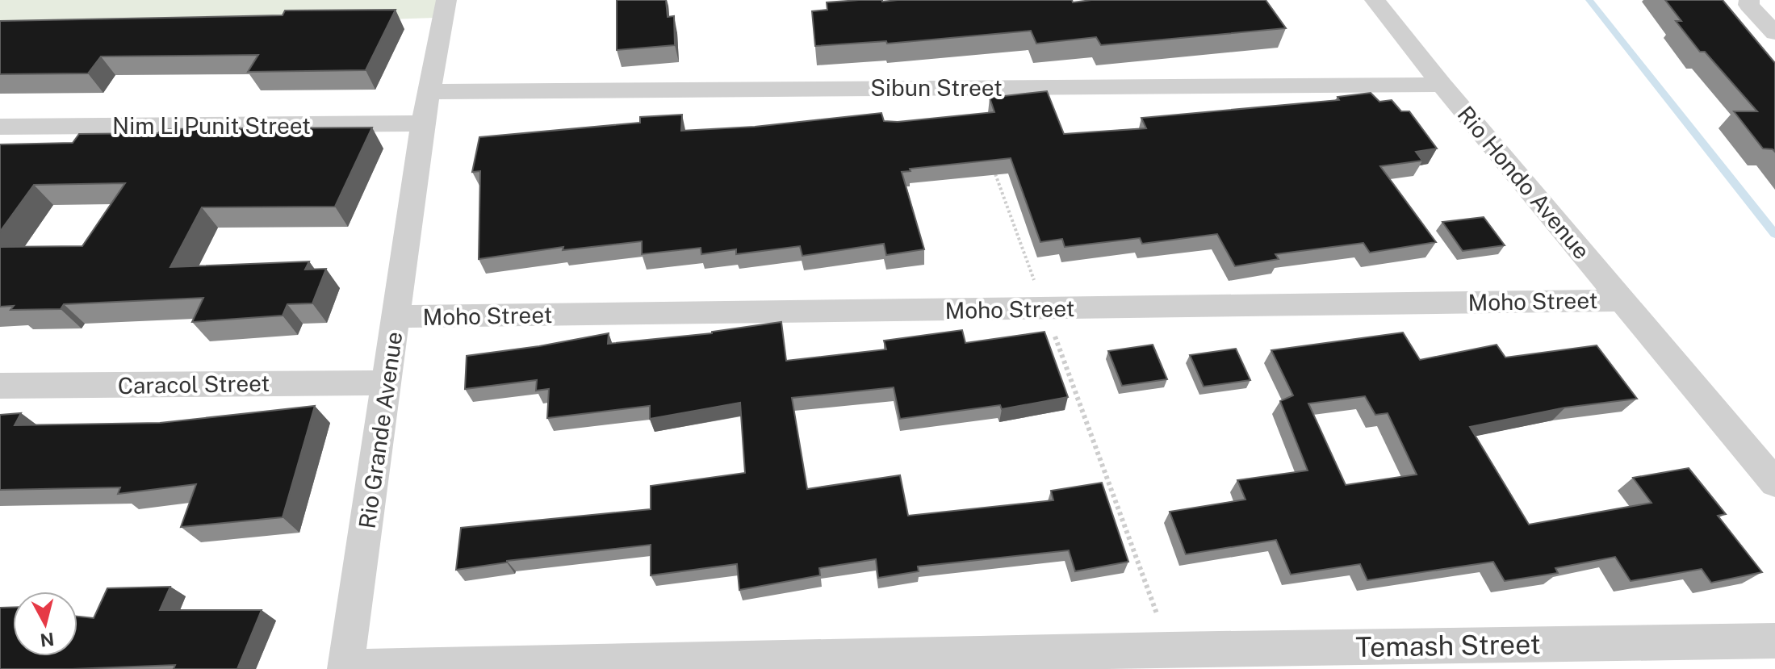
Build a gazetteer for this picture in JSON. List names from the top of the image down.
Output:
{
  "streets": {
    "street": [
      "Sibun Street",
      "Nim Li Punit Street",
      "Rio Hondo Avenue",
      "Moho Street",
      "Caracol Street",
      "Rio Grande Avenue",
      "Temash Street"
    ]
  },
  "crossings": [
    ["Sibun Street", "Rio Hondo Avenue"],
    ["Sibun Street", "Rio Grande Avenue"],
    ["Nim Li Punit Street", "Rio Grande Avenue"],
    ["Rio Hondo Avenue", "Moho Street"],
    ["Moho Street", "Rio Grande Avenue"],
    ["Caracol Street", "Rio Grande Avenue"],
    ["Rio Grande Avenue", "Temash Street"]
  ],
  "north": "bottom"
}
